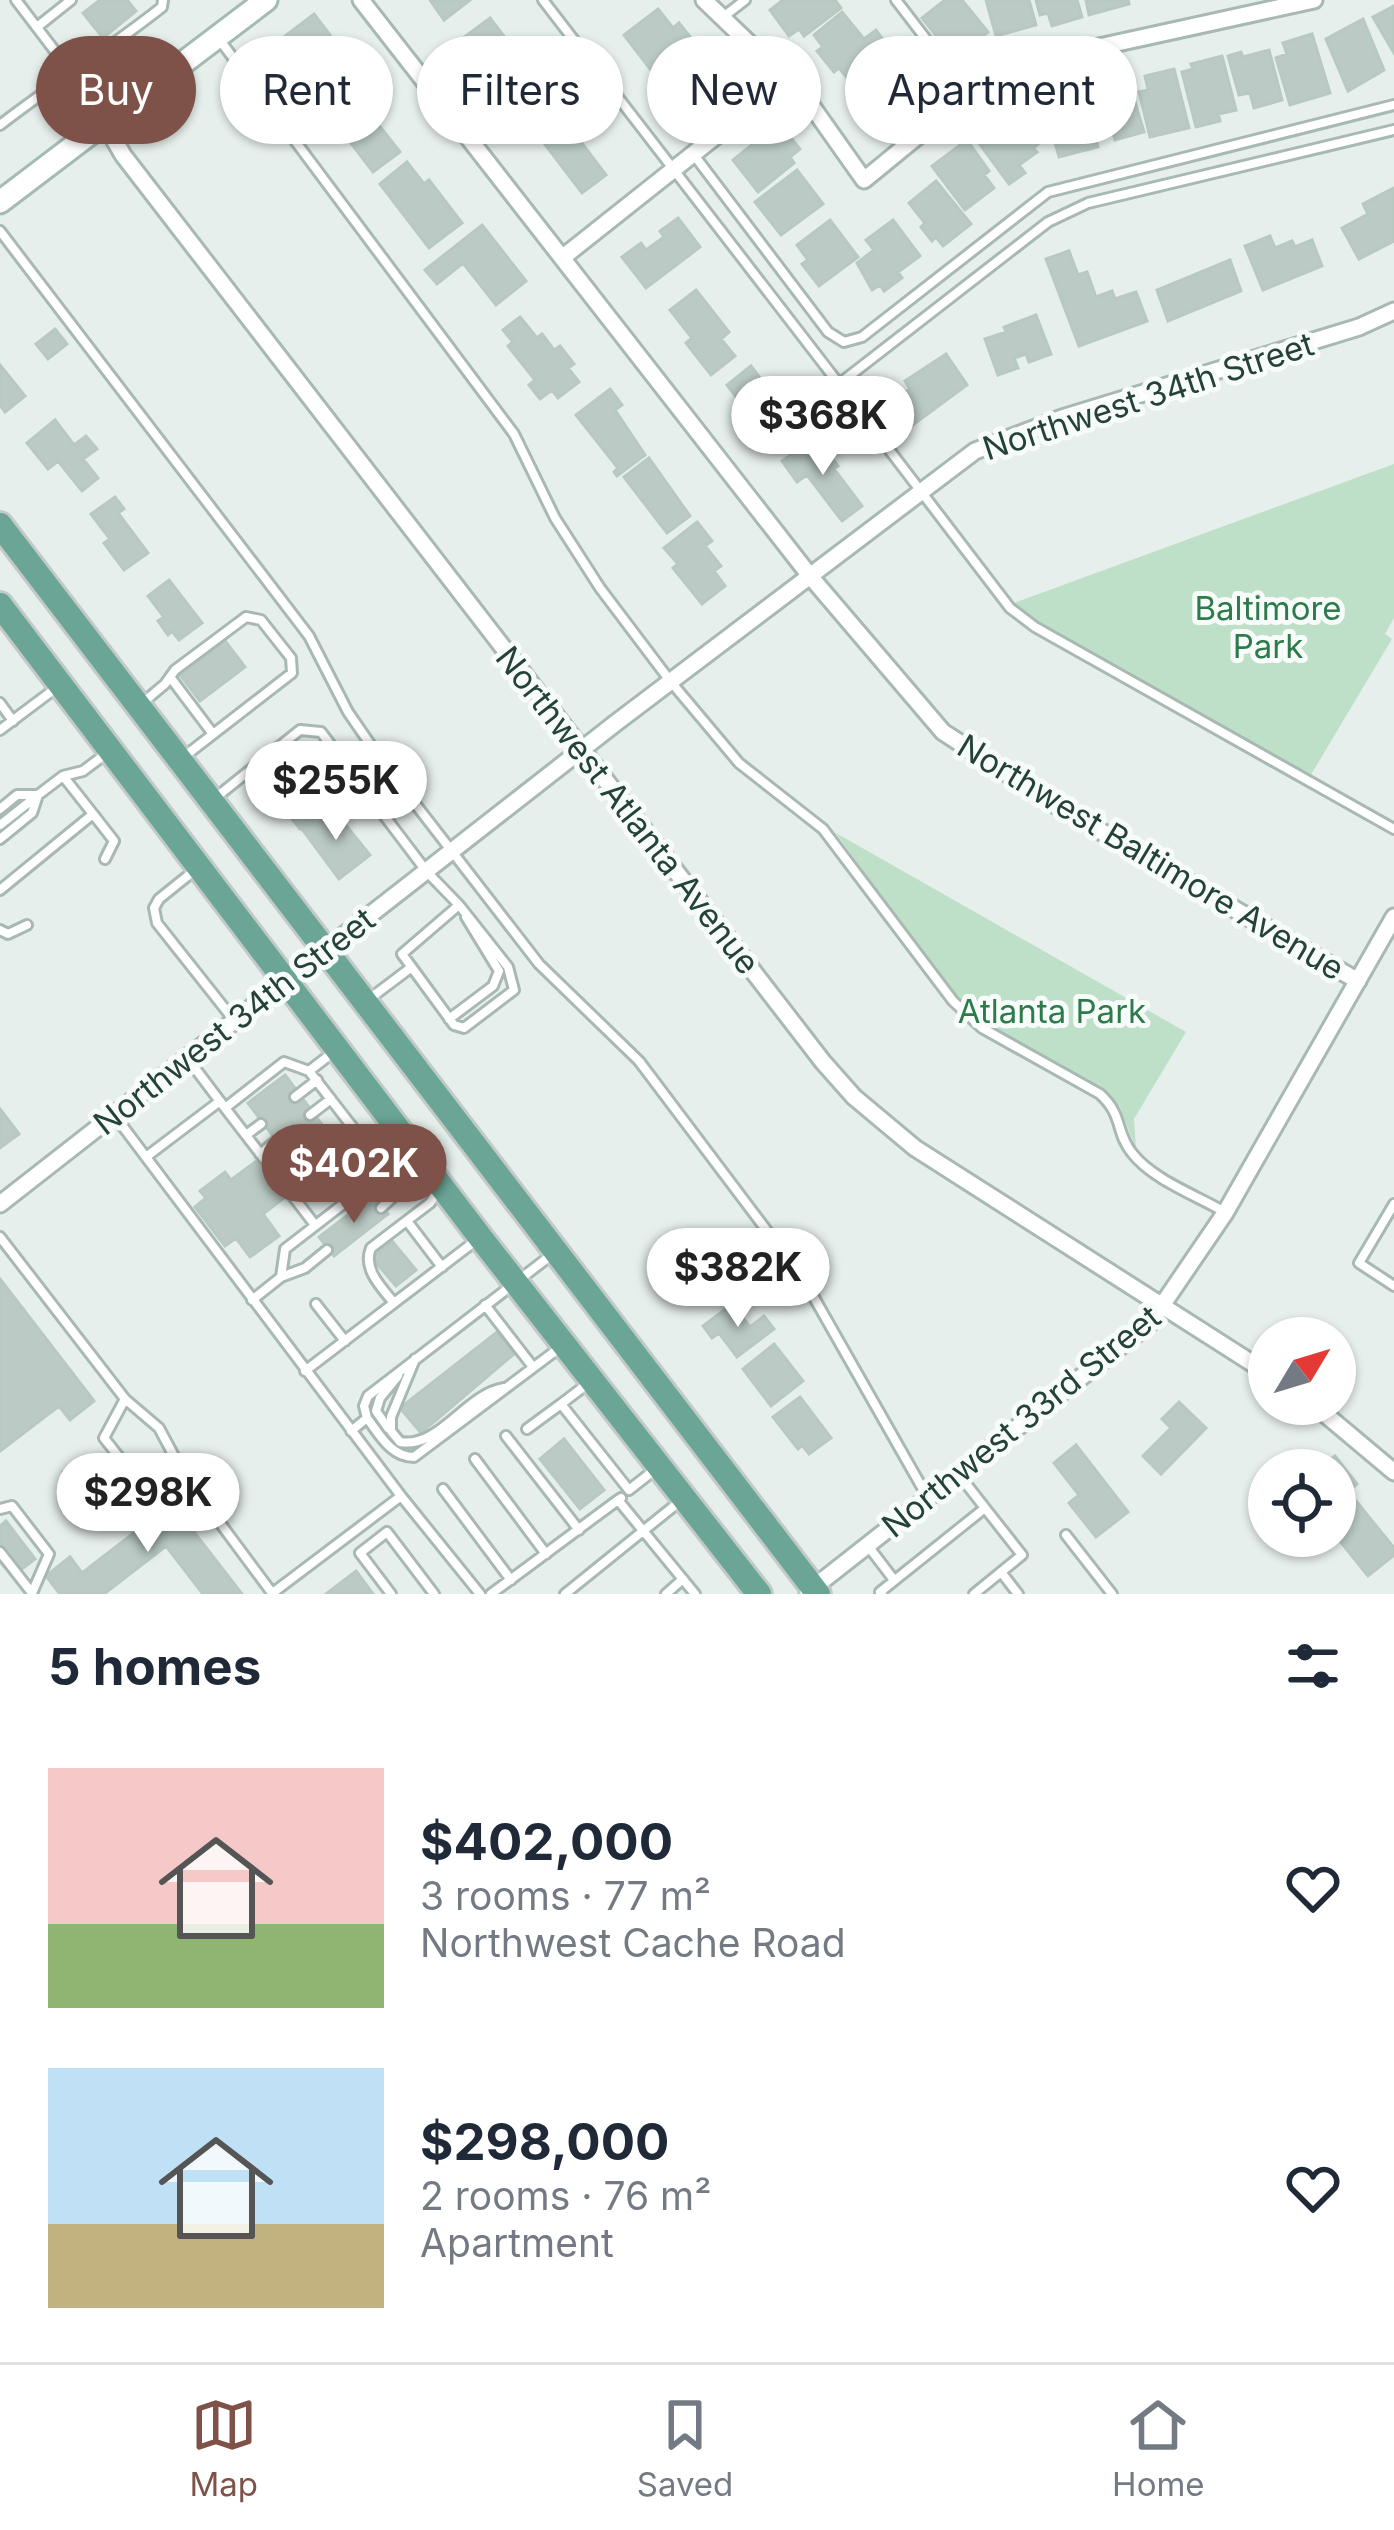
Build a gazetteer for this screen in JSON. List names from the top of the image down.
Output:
{
  "streets": {
    "street": [
      "Northwest 34th Street",
      "Northwest Atlanta Avenue",
      "Northwest Baltimore Avenue",
      "Northwest 33rd Street"
    ]
  },
  "crossings": [
    ["Northwest 34th Street", "Northwest Atlanta Avenue"],
    ["Northwest 34th Street", "Northwest Baltimore Avenue"],
    ["Northwest Atlanta Avenue", "Northwest 33rd Street"],
    ["Northwest Baltimore Avenue", "Northwest 33rd Street"]
  ],
  "parks": ["Baltimore Park", "Atlanta Park"],
  "north": "top right",
  "page": {
    "chip": [
      "Buy",
      "Rent",
      "Filters",
      "New",
      "Apartment"
    ],
    "price": [
      "$368K",
      "$255K",
      "$402K",
      "$382K",
      "$298K"
    ],
    "heading": "5 homes",
    "list": [
      {
        "name": "$402,000",
        "note": "3 rooms · 77 m² · Northwest Cache Road"
      },
      {
        "name": "$298,000",
        "note": "2 rooms · 76 m² · Apartment"
      }
    ],
    "tabs": ["Map", "Saved", "Home"]
  }
}
